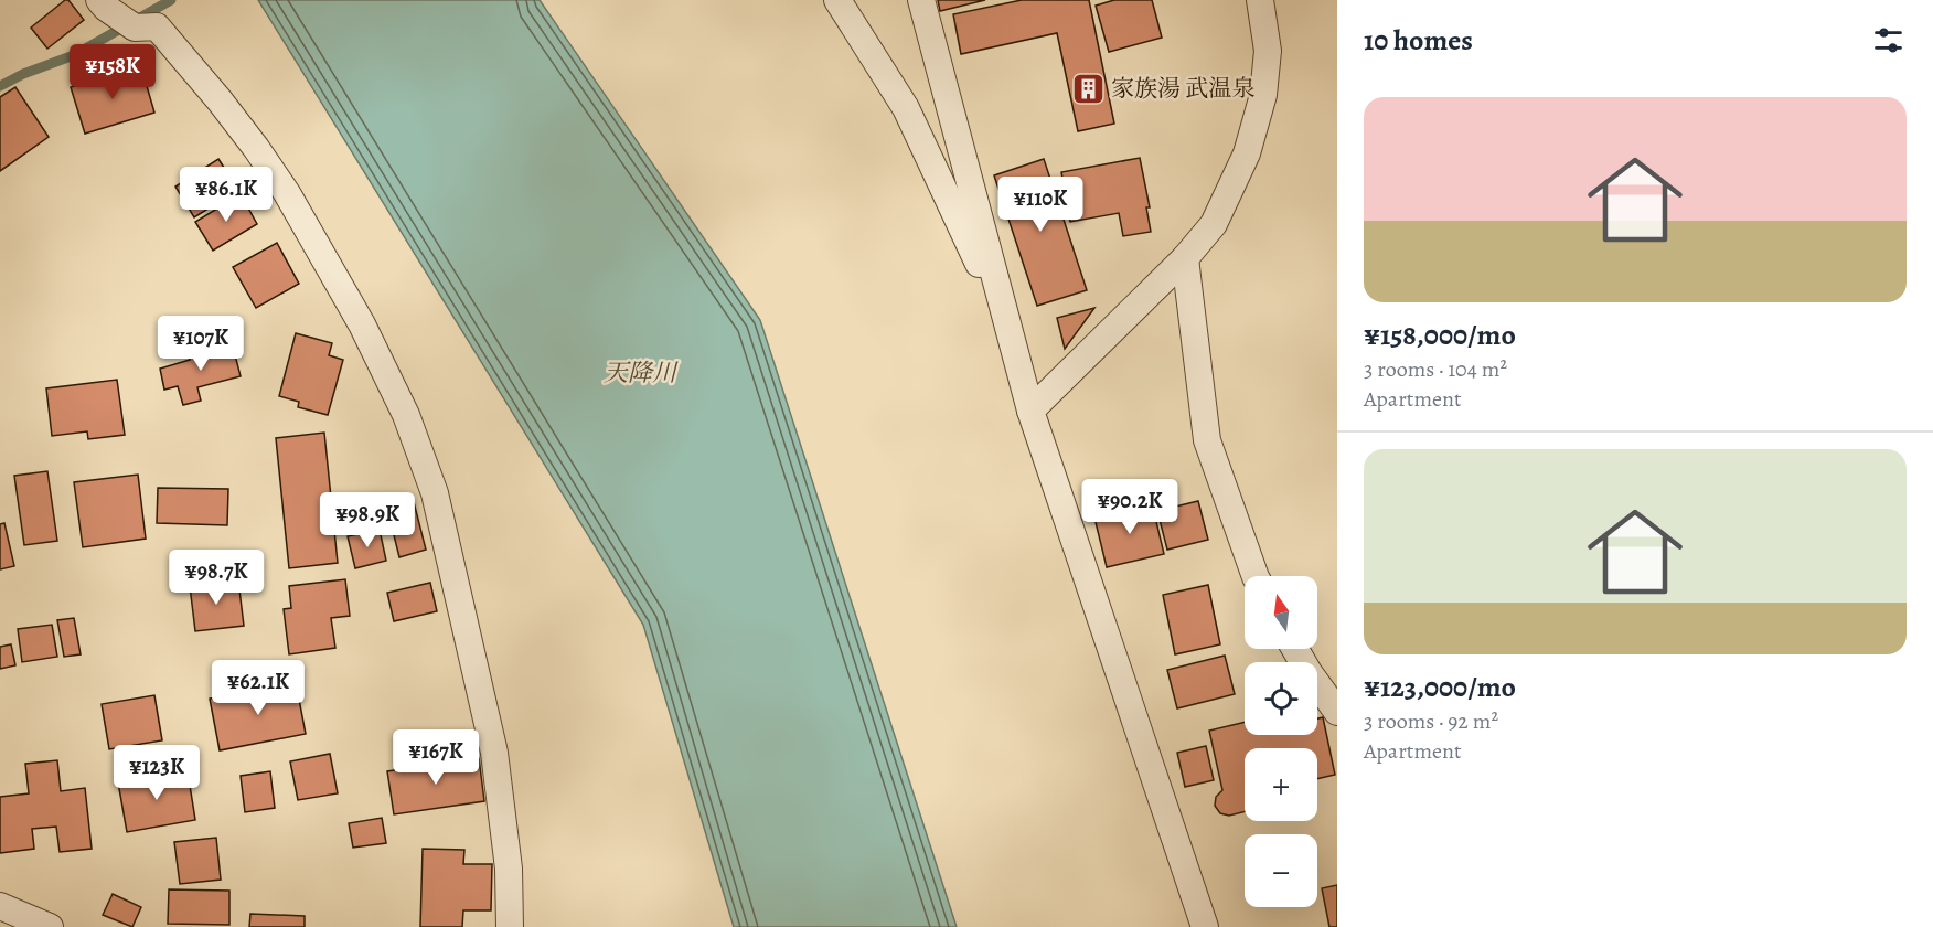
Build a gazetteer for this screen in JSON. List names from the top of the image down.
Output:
{
  "water": ["天降川"],
  "places": {
    "building": ["家族湯 武温泉"]
  },
  "north": "top",
  "page": {
    "heading": "10 homes",
    "price": [
      "¥158K",
      "¥86.1K",
      "¥110K",
      "¥107K",
      "¥90.2K",
      "¥98.9K",
      "¥98.7K",
      "¥62.1K",
      "¥167K",
      "¥123K"
    ],
    "list": [
      {
        "name": "¥158,000/mo",
        "note": "3 rooms · 104 m² · Apartment"
      },
      {
        "name": "¥123,000/mo",
        "note": "3 rooms · 92 m² · Apartment"
      }
    ],
    "map_buttons": ["+", "−"]
  }
}
